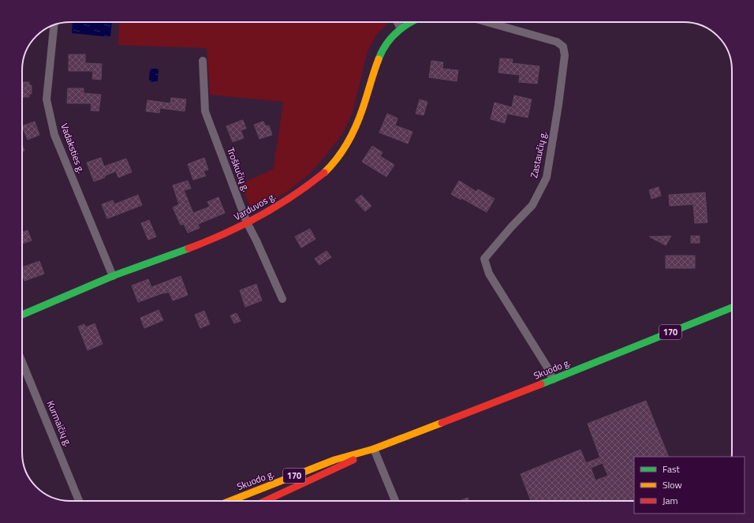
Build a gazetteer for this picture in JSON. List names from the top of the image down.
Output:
{
  "streets": {
    "main road": ["Varduvos g.", "170", "Skuodo g."],
    "street": [
      "Vadaksties g.",
      "Zastaučių g.",
      "Troškučių g.",
      "Kurmaičių g."
    ]
  },
  "crossings": [
    ["Vadaksties g.", "Varduvos g."],
    ["Zastaučių g.", "Skuodo g."],
    ["Troškučių g.", "Varduvos g."]
  ],
  "legend": ["Fast", "Slow", "Jam"]
}
